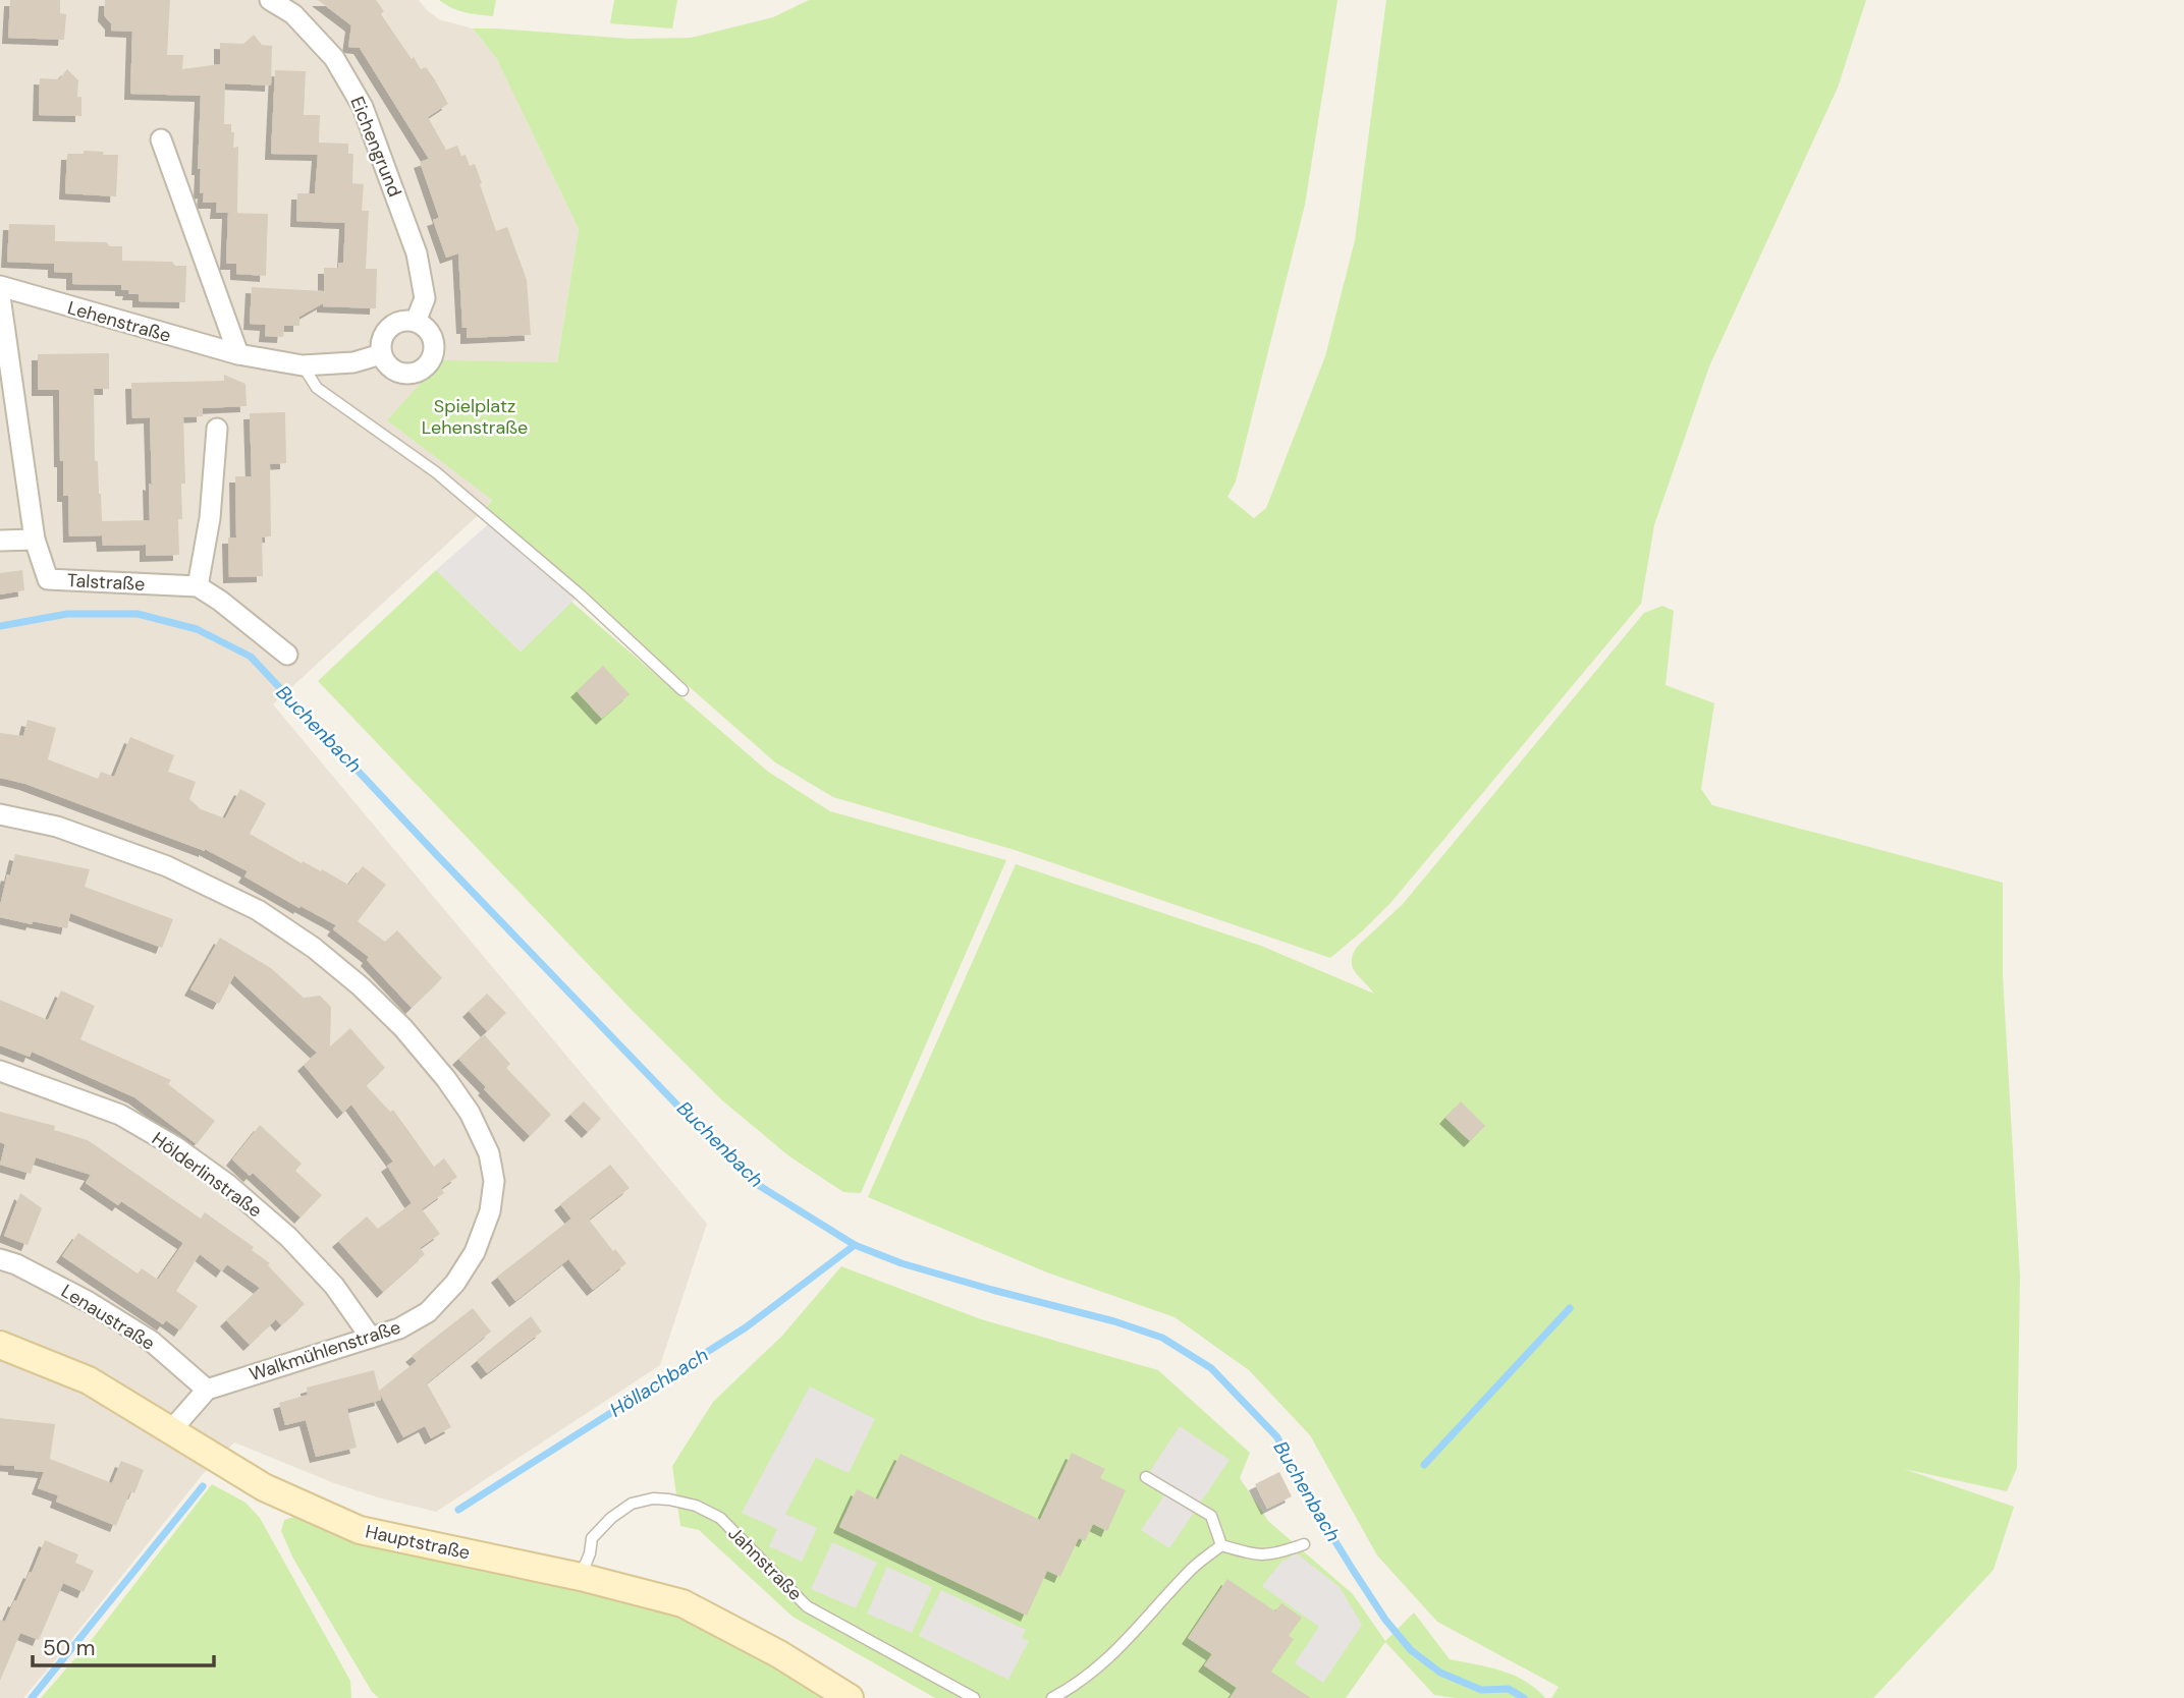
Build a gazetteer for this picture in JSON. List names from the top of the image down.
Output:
{
  "streets": {
    "street": [
      "Eichengrund",
      "Lehenstraße",
      "Talstraße",
      "Hölderlinstraße",
      "Lenaustraße",
      "Walkmühlenstraße",
      "Hauptstraße"
    ],
    "lane": ["Jahnstraße"]
  },
  "crossings": [
    ["Eichengrund", "Lehenstraße"],
    ["Hölderlinstraße", "Walkmühlenstraße"],
    ["Lenaustraße", "Walkmühlenstraße"],
    ["Hauptstraße", "Jahnstraße"]
  ],
  "water": ["Buchenbach", "Höllachbach"],
  "parks": ["Spielplatz Lehenstraße"],
  "scale_bar": "50 m"
}
